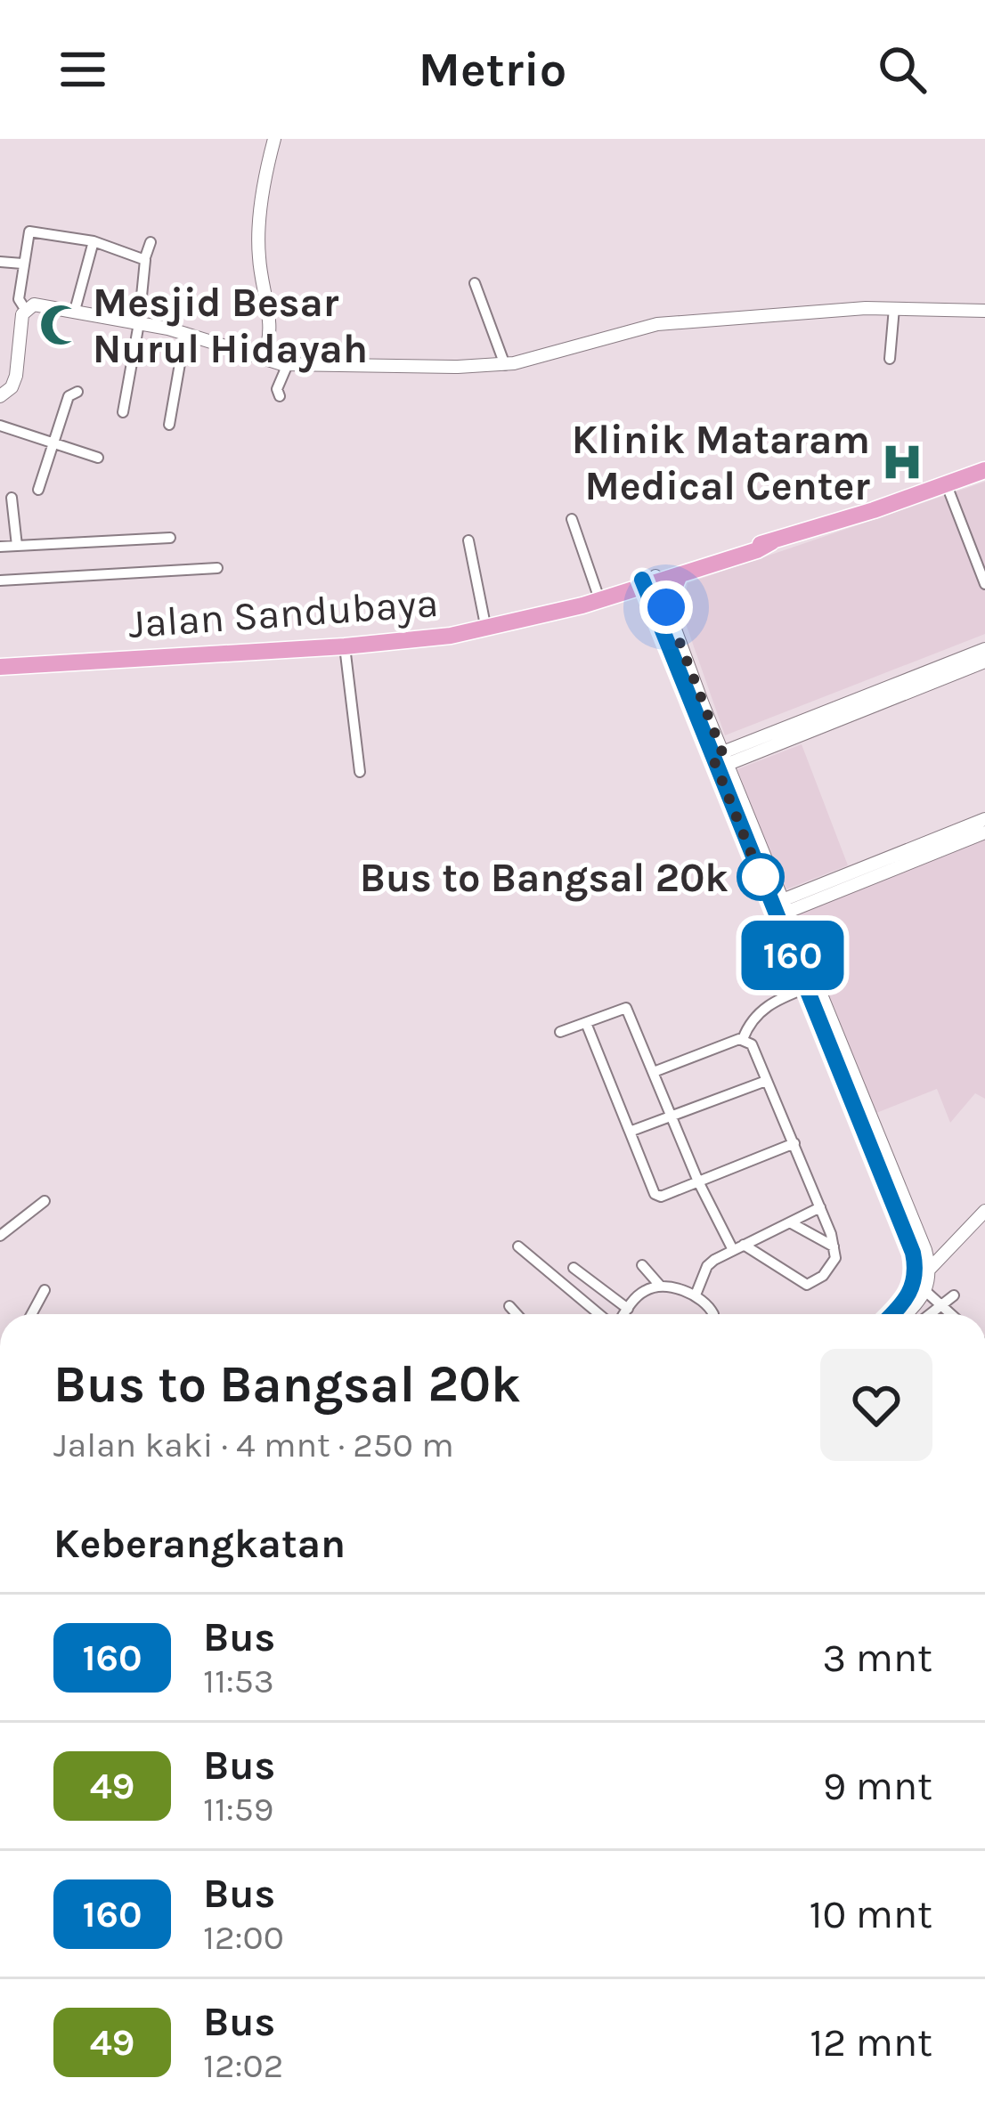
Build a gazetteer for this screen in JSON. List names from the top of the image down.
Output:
{
  "streets": {
    "highway": ["Jalan Sandubaya"]
  },
  "places": {
    "mosque": ["Mesjid Besar Nurul Hidayah"],
    "hospital": ["Klinik Mataram Medical Center"],
    "other": ["Bus to Bangsal 20k"]
  },
  "lines": ["bus line 160"],
  "page": {
    "header": "Metrio",
    "on_map": "160",
    "heading": [
      ["Bus to Bangsal 20k", "Jalan kaki · 4 mnt · 250 m"],
      "Keberangkatan"
    ],
    "list": [
      {
        "mark": "160",
        "name": "Bus",
        "note": "11:53",
        "value": "3 mnt"
      },
      {
        "mark": "49",
        "name": "Bus",
        "note": "11:59",
        "value": "9 mnt"
      },
      {
        "mark": "160",
        "name": "Bus",
        "note": "12:00",
        "value": "10 mnt"
      },
      {
        "mark": "49",
        "name": "Bus",
        "note": "12:02",
        "value": "12 mnt"
      }
    ]
  }
}
